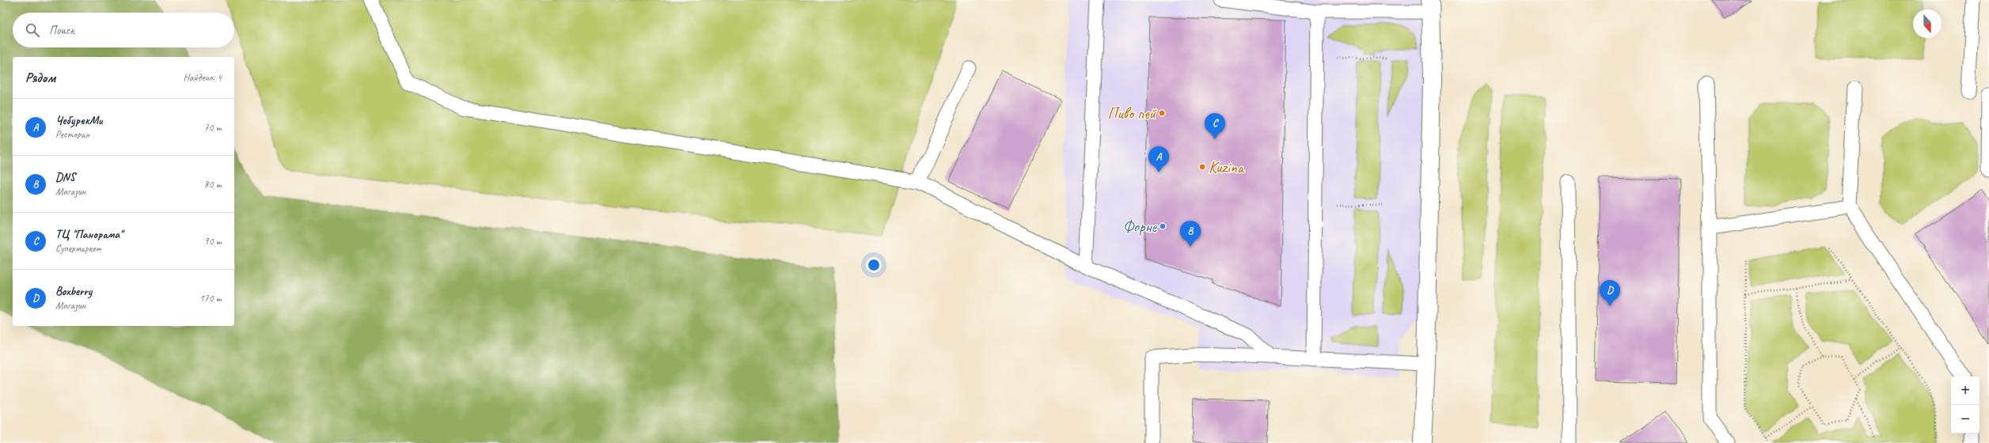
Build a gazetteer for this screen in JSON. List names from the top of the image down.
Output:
{
  "places": ["Пиво пей", "Kuzina", "Форне"],
  "north": "bottom",
  "page": {
    "search": "Поиск",
    "heading": ["Рядом", "Найдено: 4"],
    "list": [
      {
        "mark": "A",
        "name": "ЧебурекМи",
        "note": "Ресторан",
        "value": "70 m"
      },
      {
        "mark": "B",
        "name": "DNS",
        "note": "Магазин",
        "value": "80 m"
      },
      {
        "mark": "C",
        "name": "ТЦ \"Панорама\"",
        "note": "Супермаркет",
        "value": "90 m"
      },
      {
        "mark": "D",
        "name": "Boxberry",
        "note": "Магазин",
        "value": "170 m"
      }
    ],
    "pins": [
      "C",
      "A",
      "B",
      "D"
    ],
    "map_buttons": ["+", "−"]
  }
}
